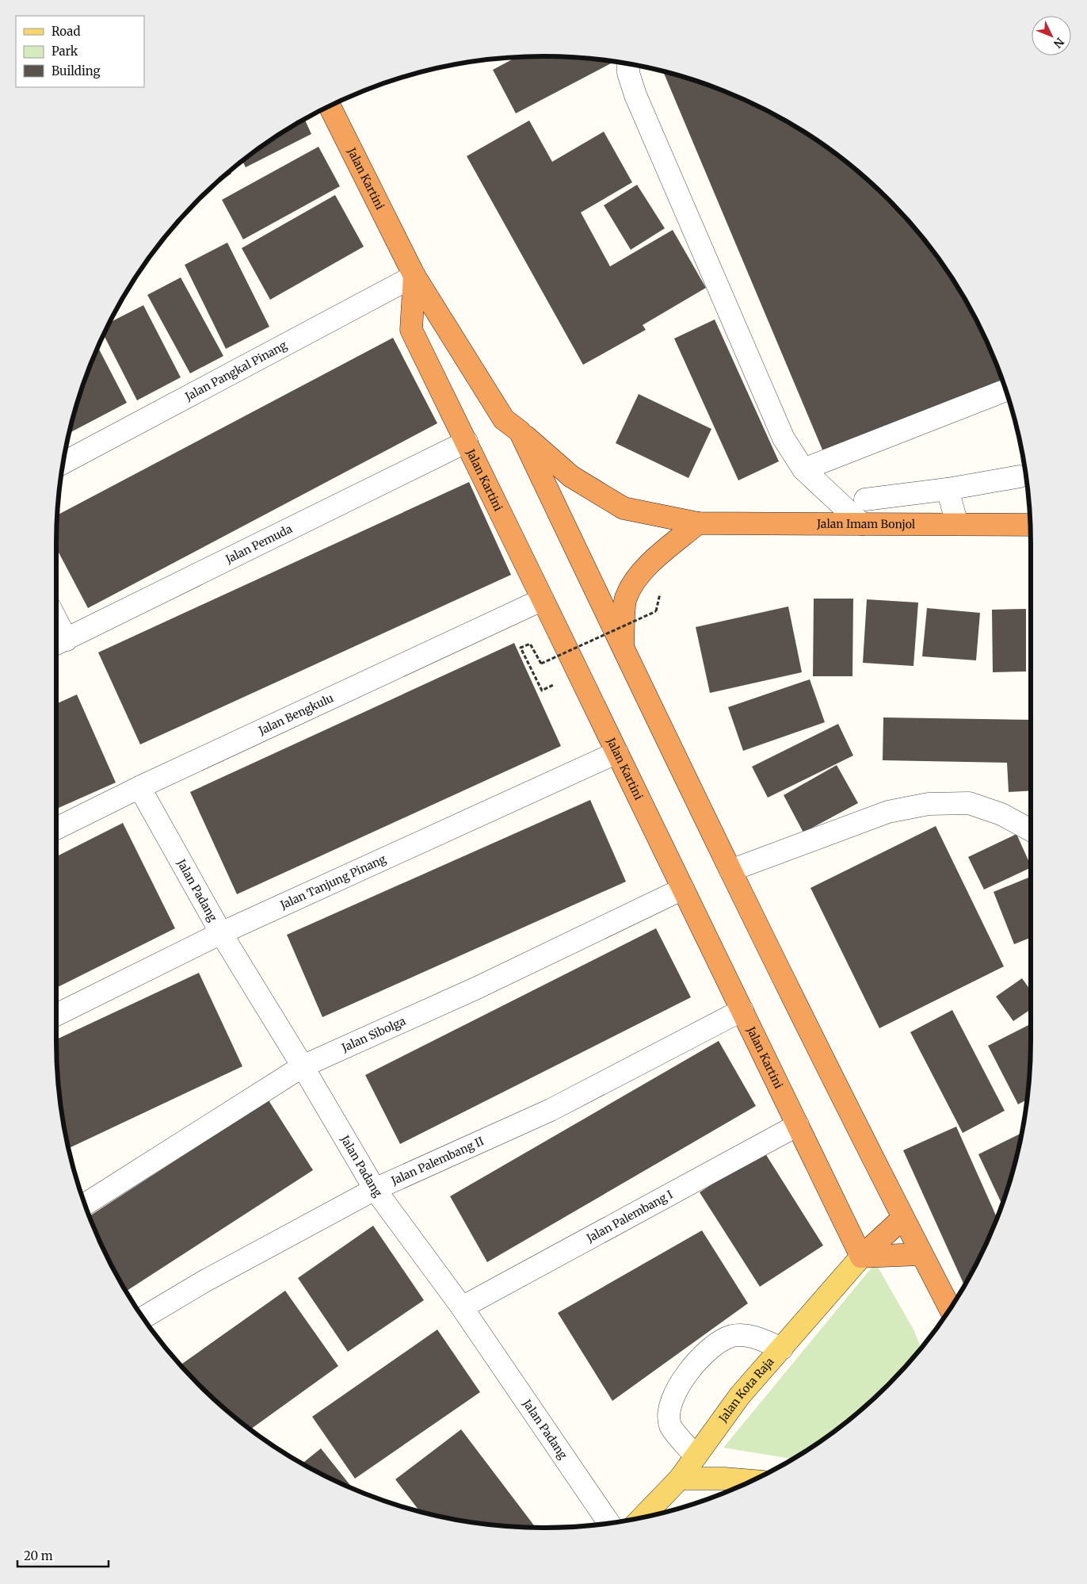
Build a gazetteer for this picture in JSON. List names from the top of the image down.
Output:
{
  "streets": {
    "highway": ["Jalan Kartini", "Jalan Imam Bonjol"],
    "main road": ["Jalan Kota Raja"],
    "street": [
      "Jalan Pangkal Pinang",
      "Jalan Pemuda",
      "Jalan Bengkulu",
      "Jalan Tanjung Pinang",
      "Jalan Padang",
      "Jalan Sibolga",
      "Jalan Palembang II",
      "Jalan Palembang I"
    ]
  },
  "crossings": [
    ["Jalan Kartini", "Jalan Pangkal Pinang"],
    ["Jalan Kartini", "Jalan Imam Bonjol"],
    ["Jalan Kartini", "Jalan Pemuda"],
    ["Jalan Kartini", "Jalan Bengkulu"],
    ["Jalan Kartini", "Jalan Tanjung Pinang"],
    ["Jalan Kartini", "Jalan Sibolga"],
    ["Jalan Kartini", "Jalan Palembang II"],
    ["Jalan Kartini", "Jalan Palembang I"],
    ["Jalan Kartini", "Jalan Kota Raja"],
    ["Jalan Bengkulu", "Jalan Padang"],
    ["Jalan Tanjung Pinang", "Jalan Padang"],
    ["Jalan Padang", "Jalan Sibolga"],
    ["Jalan Padang", "Jalan Palembang II"],
    ["Jalan Padang", "Jalan Palembang I"]
  ],
  "legend": ["Road", "Park", "Building"],
  "scale_bar": "20 m",
  "north": "bottom right"
}
